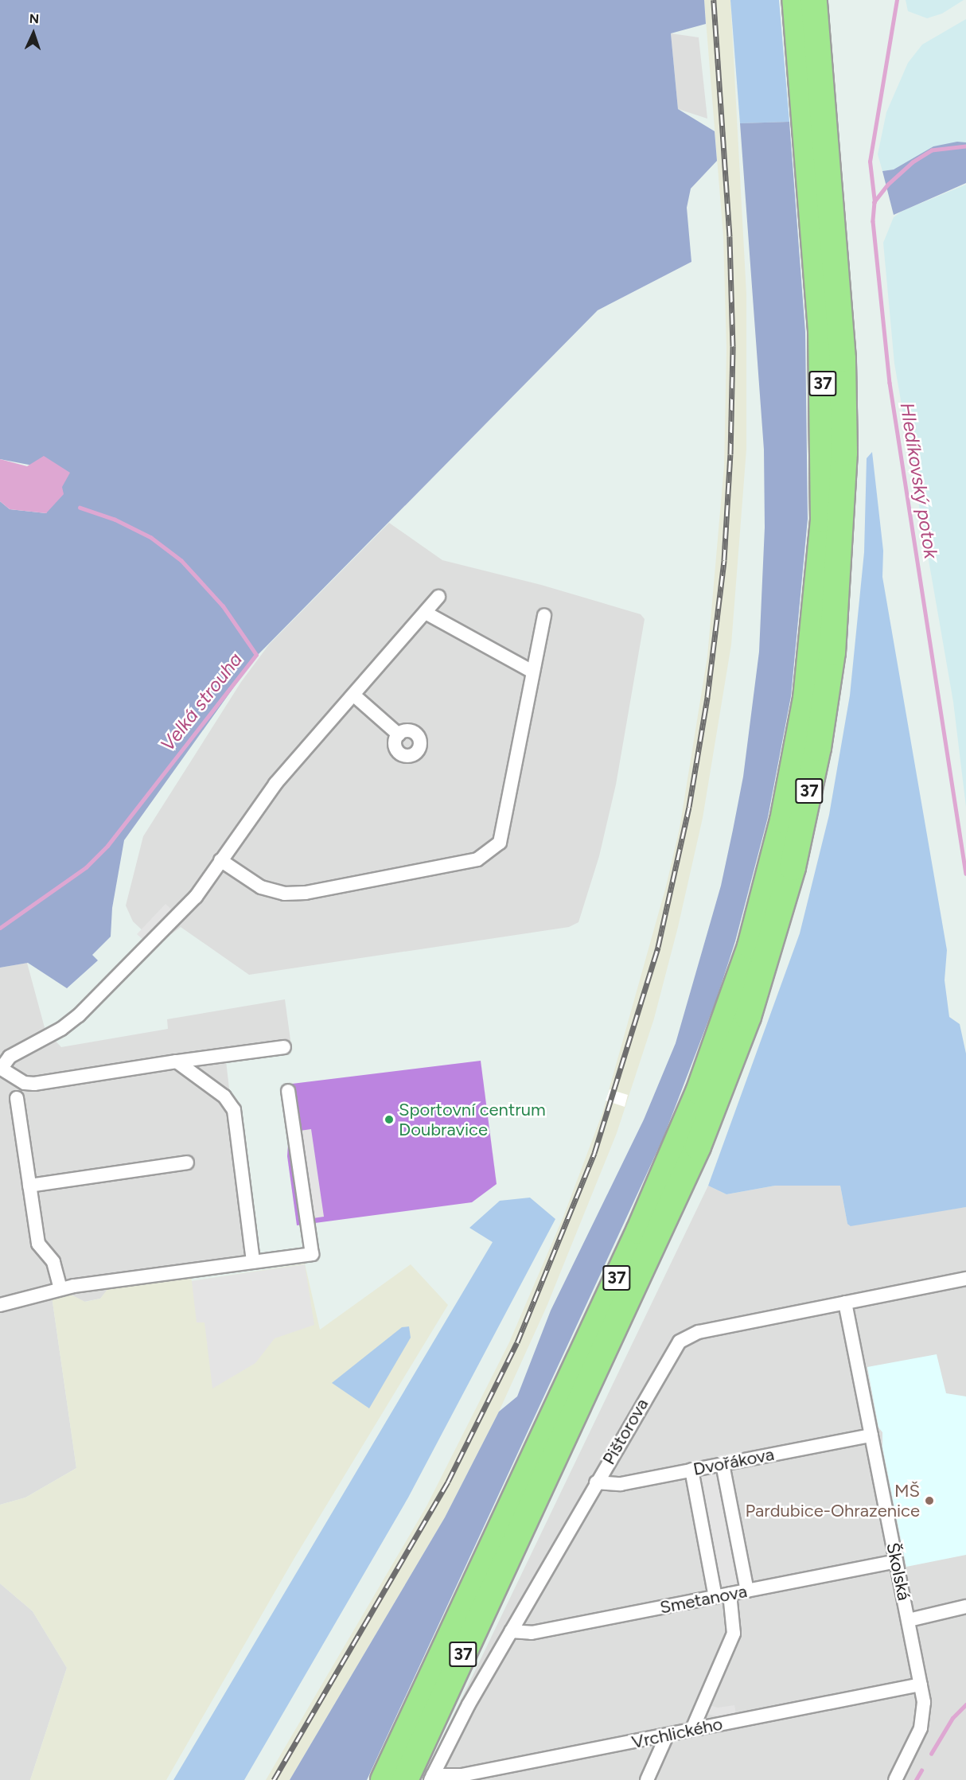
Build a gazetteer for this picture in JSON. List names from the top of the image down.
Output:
{
  "streets": {
    "highway": ["37"],
    "street": [
      "Pištorova",
      "Dvořákova",
      "Školská",
      "Smetanova",
      "Vrchlického"
    ]
  },
  "crossings": [
    ["Pištorova", "Dvořákova"],
    ["Pištorova", "Školská"],
    ["Pištorova", "Smetanova"],
    ["Pištorova", "Vrchlického"],
    ["Dvořákova", "Školská"],
    ["Školská", "Smetanova"],
    ["Školská", "Vrchlického"]
  ],
  "water": ["Hledíkovský potok", "Velká strouha"],
  "places": ["Sportovní centrum Doubravice", "MŠ Pardubice-Ohrazenice"],
  "north": "top"
}
